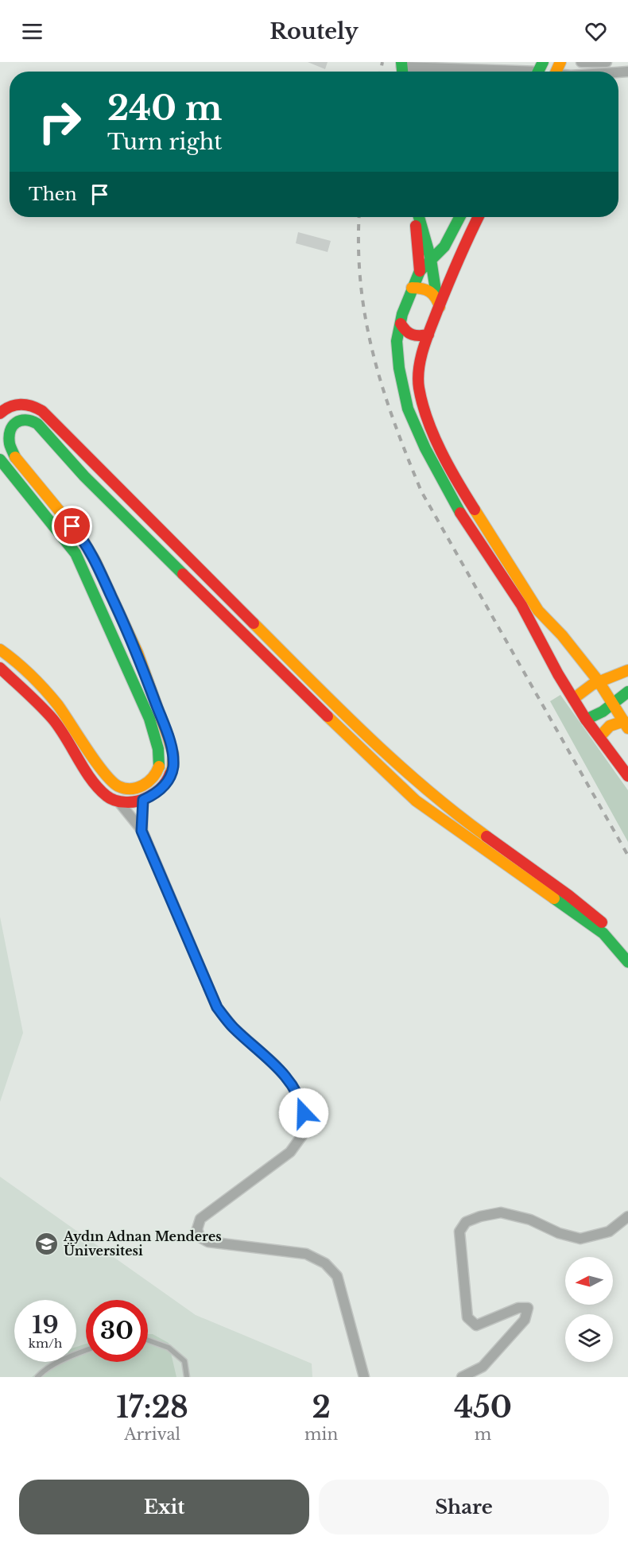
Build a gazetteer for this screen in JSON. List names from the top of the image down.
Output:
{
  "places": {
    "school or university": ["Aydın Adnan Menderes Üniversitesi"]
  },
  "north": "left",
  "page": {
    "header": "Routely",
    "turn": ["240 m", "Turn right"],
    "then": "Then",
    "speed": "19 km/h",
    "limit": "30",
    "eta": [
      "17:28",
      "Arrival",
      "2",
      "min",
      "450",
      "m"
    ],
    "buttons": ["Exit", "Share"]
  }
}
